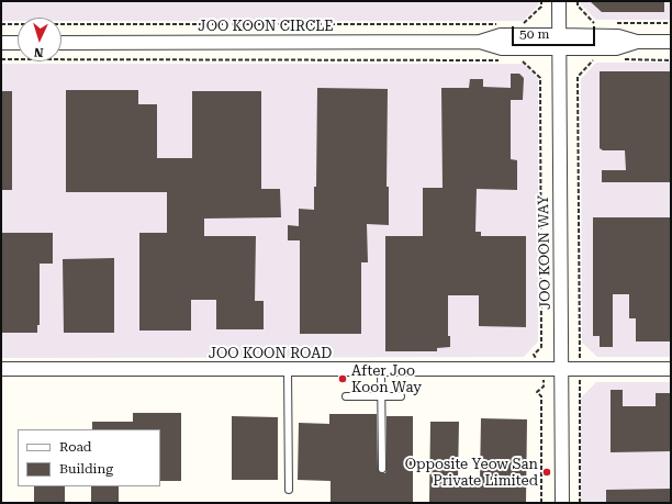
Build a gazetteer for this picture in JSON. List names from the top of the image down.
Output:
{
  "streets": {
    "street": ["JOO KOON CIRCLE", "JOO KOON WAY", "JOO KOON ROAD"]
  },
  "crossings": [
    ["JOO KOON CIRCLE", "JOO KOON WAY"],
    ["JOO KOON WAY", "JOO KOON ROAD"]
  ],
  "places": ["After Joo Koon Way", "Opposite Yeow San Private Limited"],
  "legend": ["Road", "Building"],
  "scale_bar": "50 m",
  "north": "bottom"
}
